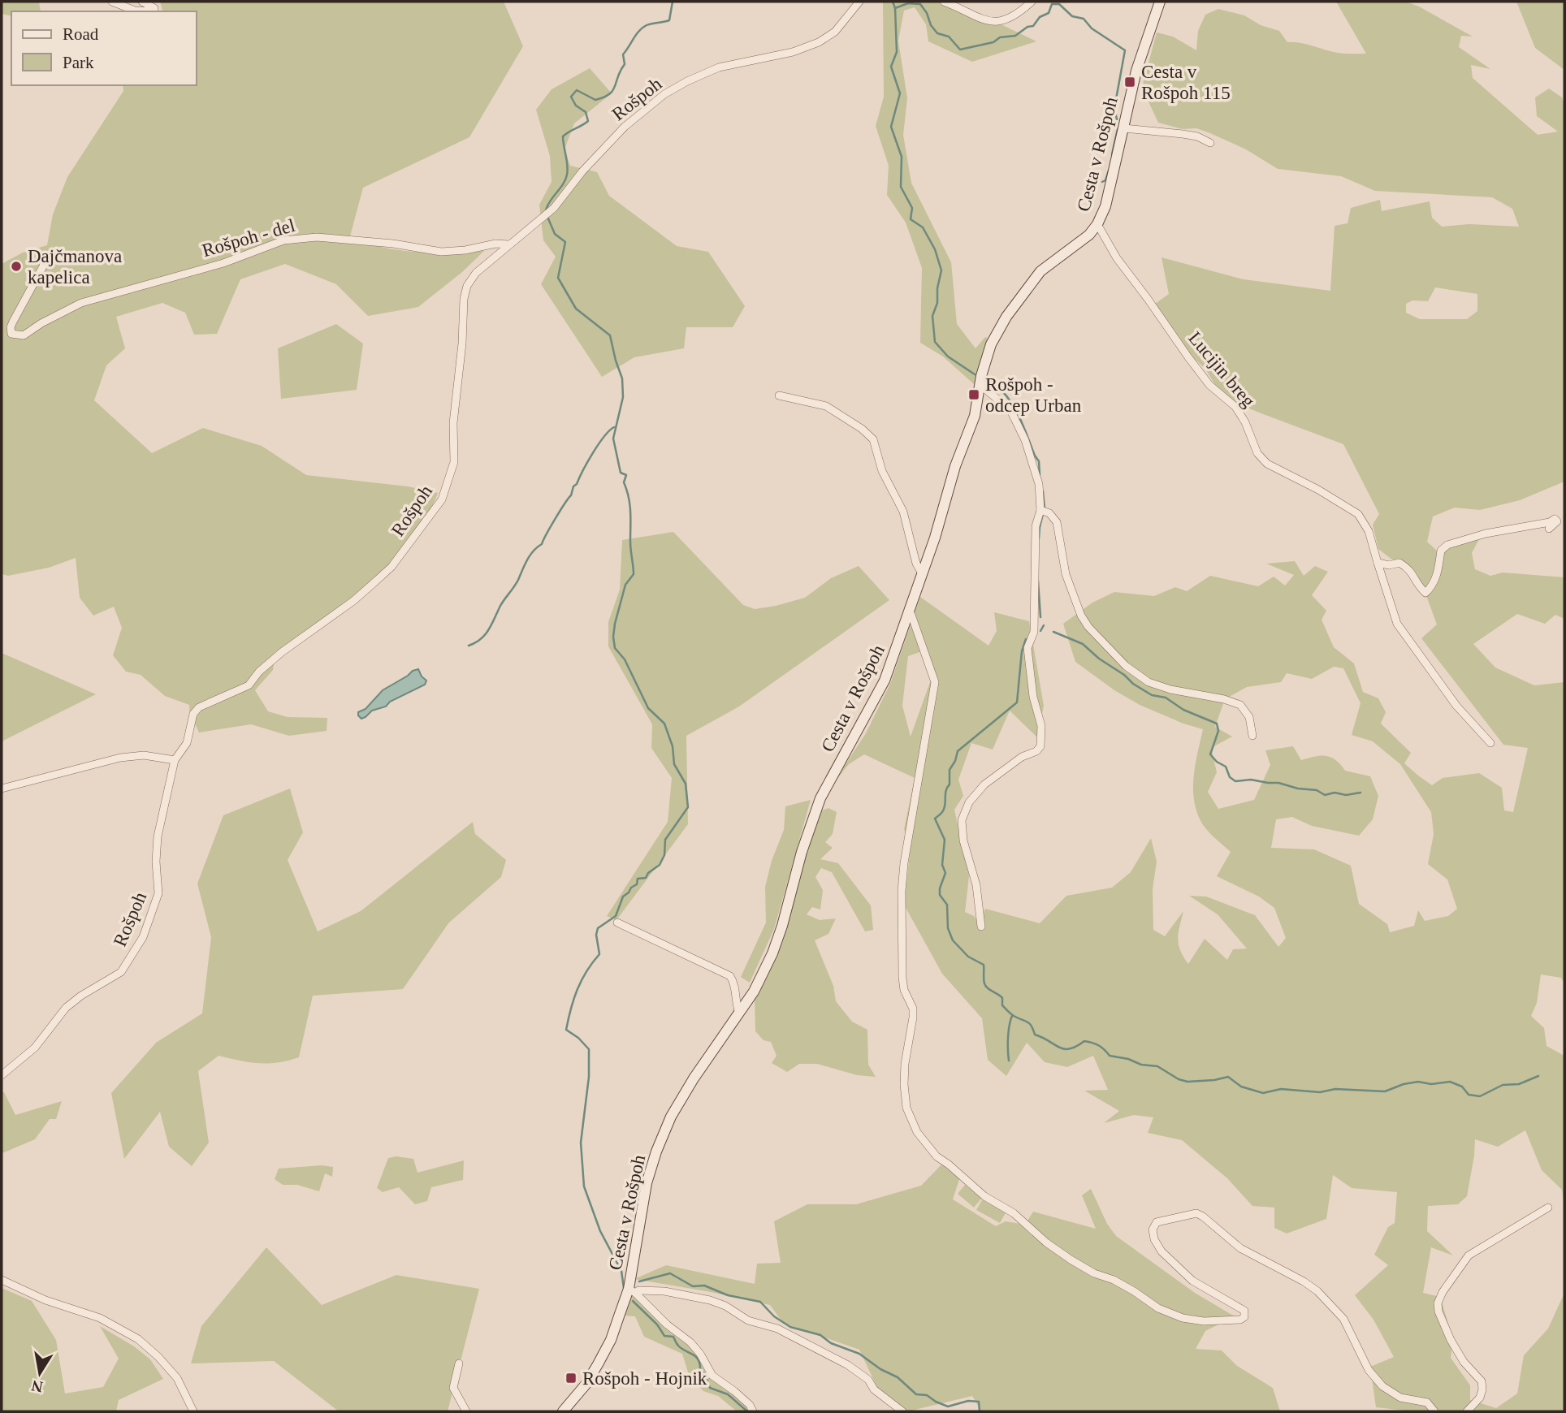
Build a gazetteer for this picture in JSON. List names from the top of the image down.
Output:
{
  "streets": {
    "street": [
      "Rošpoh",
      "Cesta v Rošpoh",
      "Rošpoh - del",
      "Lucijin breg"
    ]
  },
  "crossings": [
    ["Rošpoh", "Rošpoh - del"],
    ["Cesta v Rošpoh", "Lucijin breg"]
  ],
  "places": {
    "transit": ["Cesta v Rošpoh 115", "Rošpoh - odcep Urban", "Rošpoh - Hojnik"],
    "other": ["Dajčmanova kapelica"]
  },
  "legend": ["Road", "Park"],
  "north": "bottom"
}
